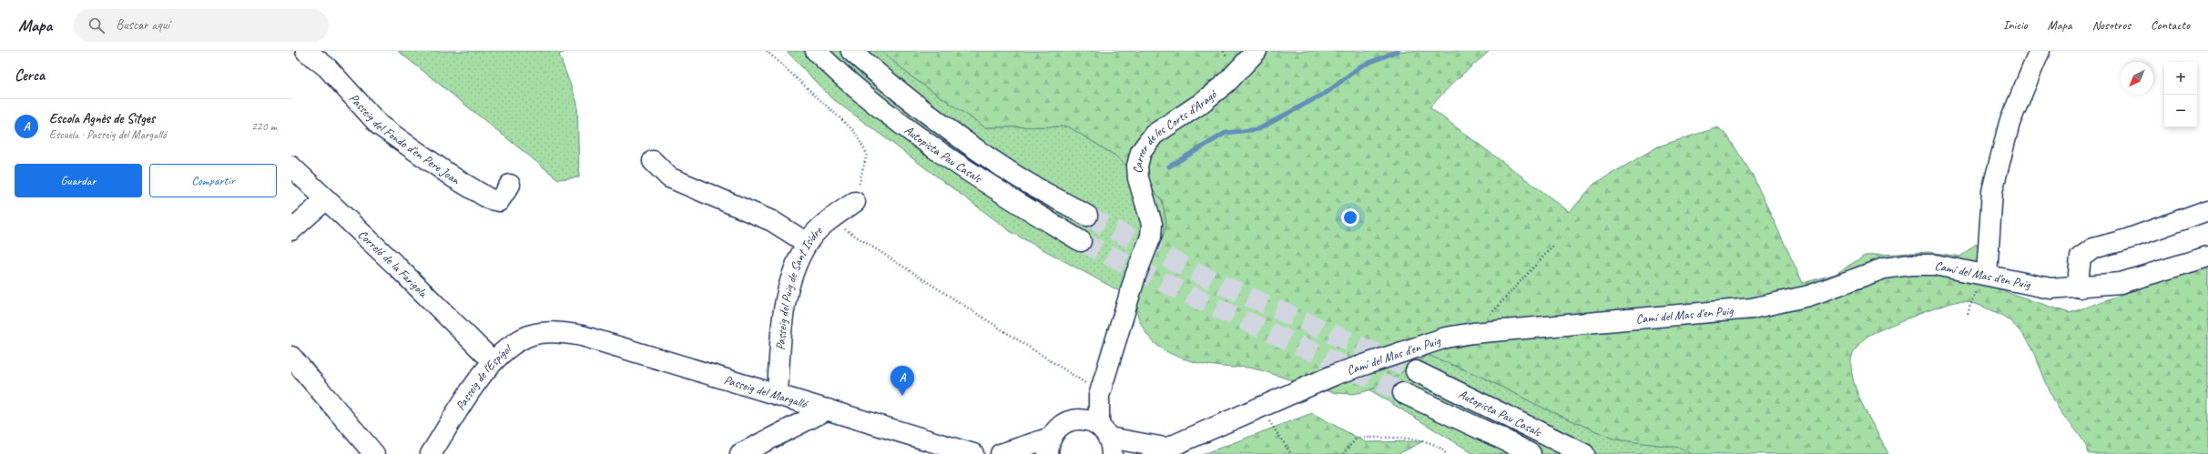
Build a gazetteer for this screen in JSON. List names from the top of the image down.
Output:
{
  "streets": {
    "main road": [
      "Carrer de les Corts d'Aragó",
      "Passeig del Fondo d'en Pere Joan",
      "Autopista Pau Casals",
      "Correló de la Farigola",
      "Camí del Mas d'en Puig",
      "Passeig del Puig de Sant Isidre",
      "Passeig de l'Espígol",
      "Passeig del Margalló"
    ]
  },
  "crossings": [
    ["Correló de la Farigola", "Passeig de l'Espígol"],
    ["Passeig del Puig de Sant Isidre", "Passeig del Margalló"],
    ["Passeig de l'Espígol", "Passeig del Margalló"]
  ],
  "north": "bottom left",
  "page": {
    "header": "Mapa",
    "search": "Buscar aquí",
    "nav": [
      "Inicio",
      "Mapa",
      "Nosotros",
      "Contacto"
    ],
    "heading": "Cerca",
    "map_buttons": ["+", "−"],
    "list": [
      {
        "mark": "A",
        "name": "Escola Agnès de Sitges",
        "note": "Escuela · Passeig del Margalló",
        "value": "220 m"
      }
    ],
    "buttons": ["Guardar", "Compartir"],
    "pins": "A"
  }
}
